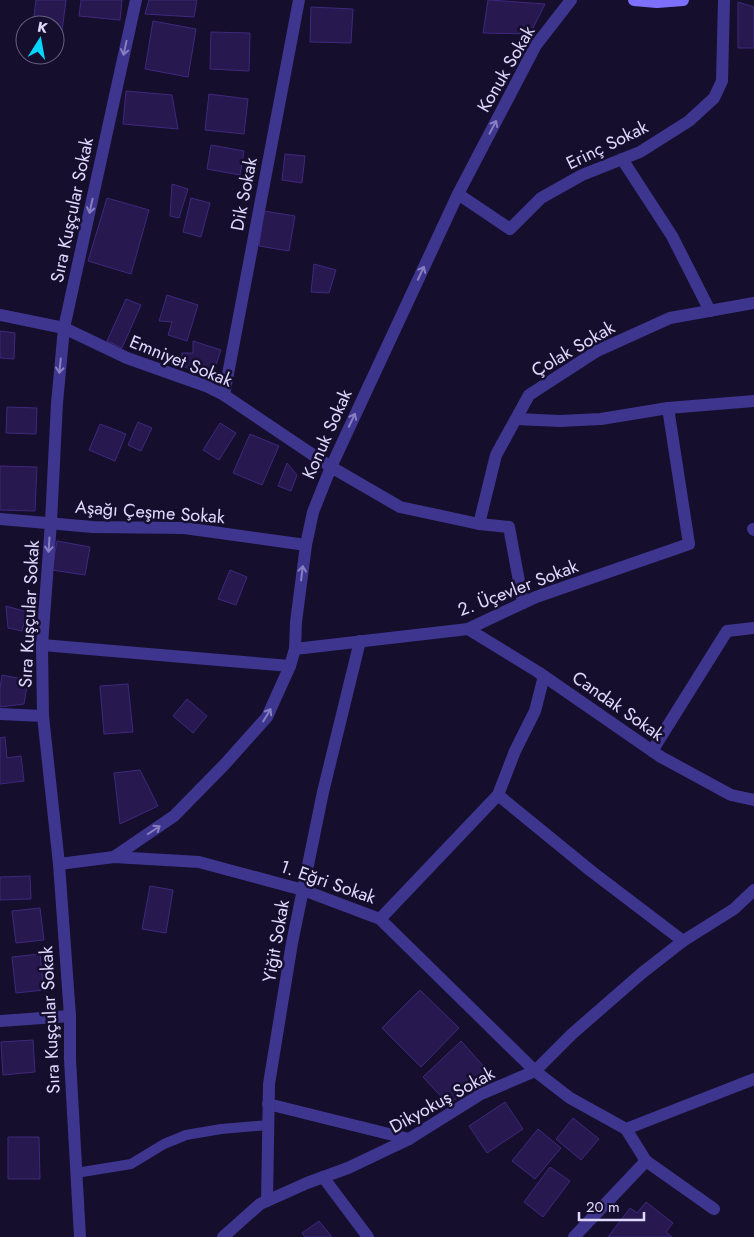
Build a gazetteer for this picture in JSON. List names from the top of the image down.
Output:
{
  "streets": {
    "street": [
      "Konuk Sokak",
      "Erinç Sokak",
      "Dik Sokak",
      "Sıra Kuşçular Sokak",
      "Çolak Sokak",
      "Emniyet Sokak",
      "Aşağı Çeşme Sokak",
      "2. Üçevler Sokak",
      "Candak Sokak",
      "1. Eğri Sokak",
      "Yiğit Sokak",
      "Dikyokuş Sokak"
    ]
  },
  "crossings": [
    ["Konuk Sokak", "Erinç Sokak"],
    ["Konuk Sokak", "Emniyet Sokak"],
    ["Konuk Sokak", "Aşağı Çeşme Sokak"],
    ["Konuk Sokak", "2. Üçevler Sokak"],
    ["Konuk Sokak", "1. Eğri Sokak"],
    ["Dik Sokak", "Emniyet Sokak"],
    ["Sıra Kuşçular Sokak", "Emniyet Sokak"],
    ["Sıra Kuşçular Sokak", "Aşağı Çeşme Sokak"],
    ["Sıra Kuşçular Sokak", "1. Eğri Sokak"],
    ["Çolak Sokak", "Emniyet Sokak"],
    ["Emniyet Sokak", "2. Üçevler Sokak"],
    ["2. Üçevler Sokak", "Candak Sokak"],
    ["2. Üçevler Sokak", "Yiğit Sokak"],
    ["Candak Sokak", "1. Eğri Sokak"],
    ["1. Eğri Sokak", "Yiğit Sokak"],
    ["Yiğit Sokak", "Dikyokuş Sokak"]
  ],
  "one_way": ["Konuk Sokak", "Sıra Kuşçular Sokak"],
  "scale_bar": "20 m",
  "north": "top"
}
